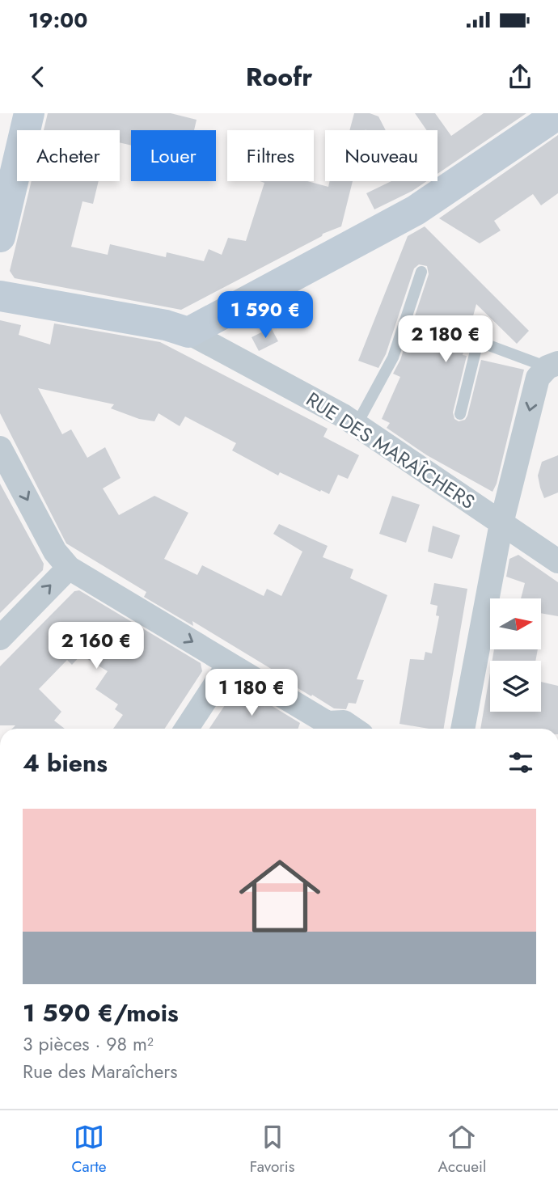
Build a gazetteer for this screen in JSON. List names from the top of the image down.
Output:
{
  "streets": {
    "street": ["RUE DES MARAÎCHERS"]
  },
  "north": "right",
  "page": {
    "status": "19:00",
    "header": "Roofr",
    "chip": [
      "Acheter",
      "Louer",
      "Filtres",
      "Nouveau"
    ],
    "price": [
      "1 590 €",
      "2 180 €",
      "2 160 €",
      "1 180 €"
    ],
    "heading": "4 biens",
    "list": [
      {
        "name": "1 590 €/mois",
        "note": "3 pièces · 98 m² · Rue des Maraîchers"
      }
    ],
    "tabs": ["Carte", "Favoris", "Accueil"]
  }
}
